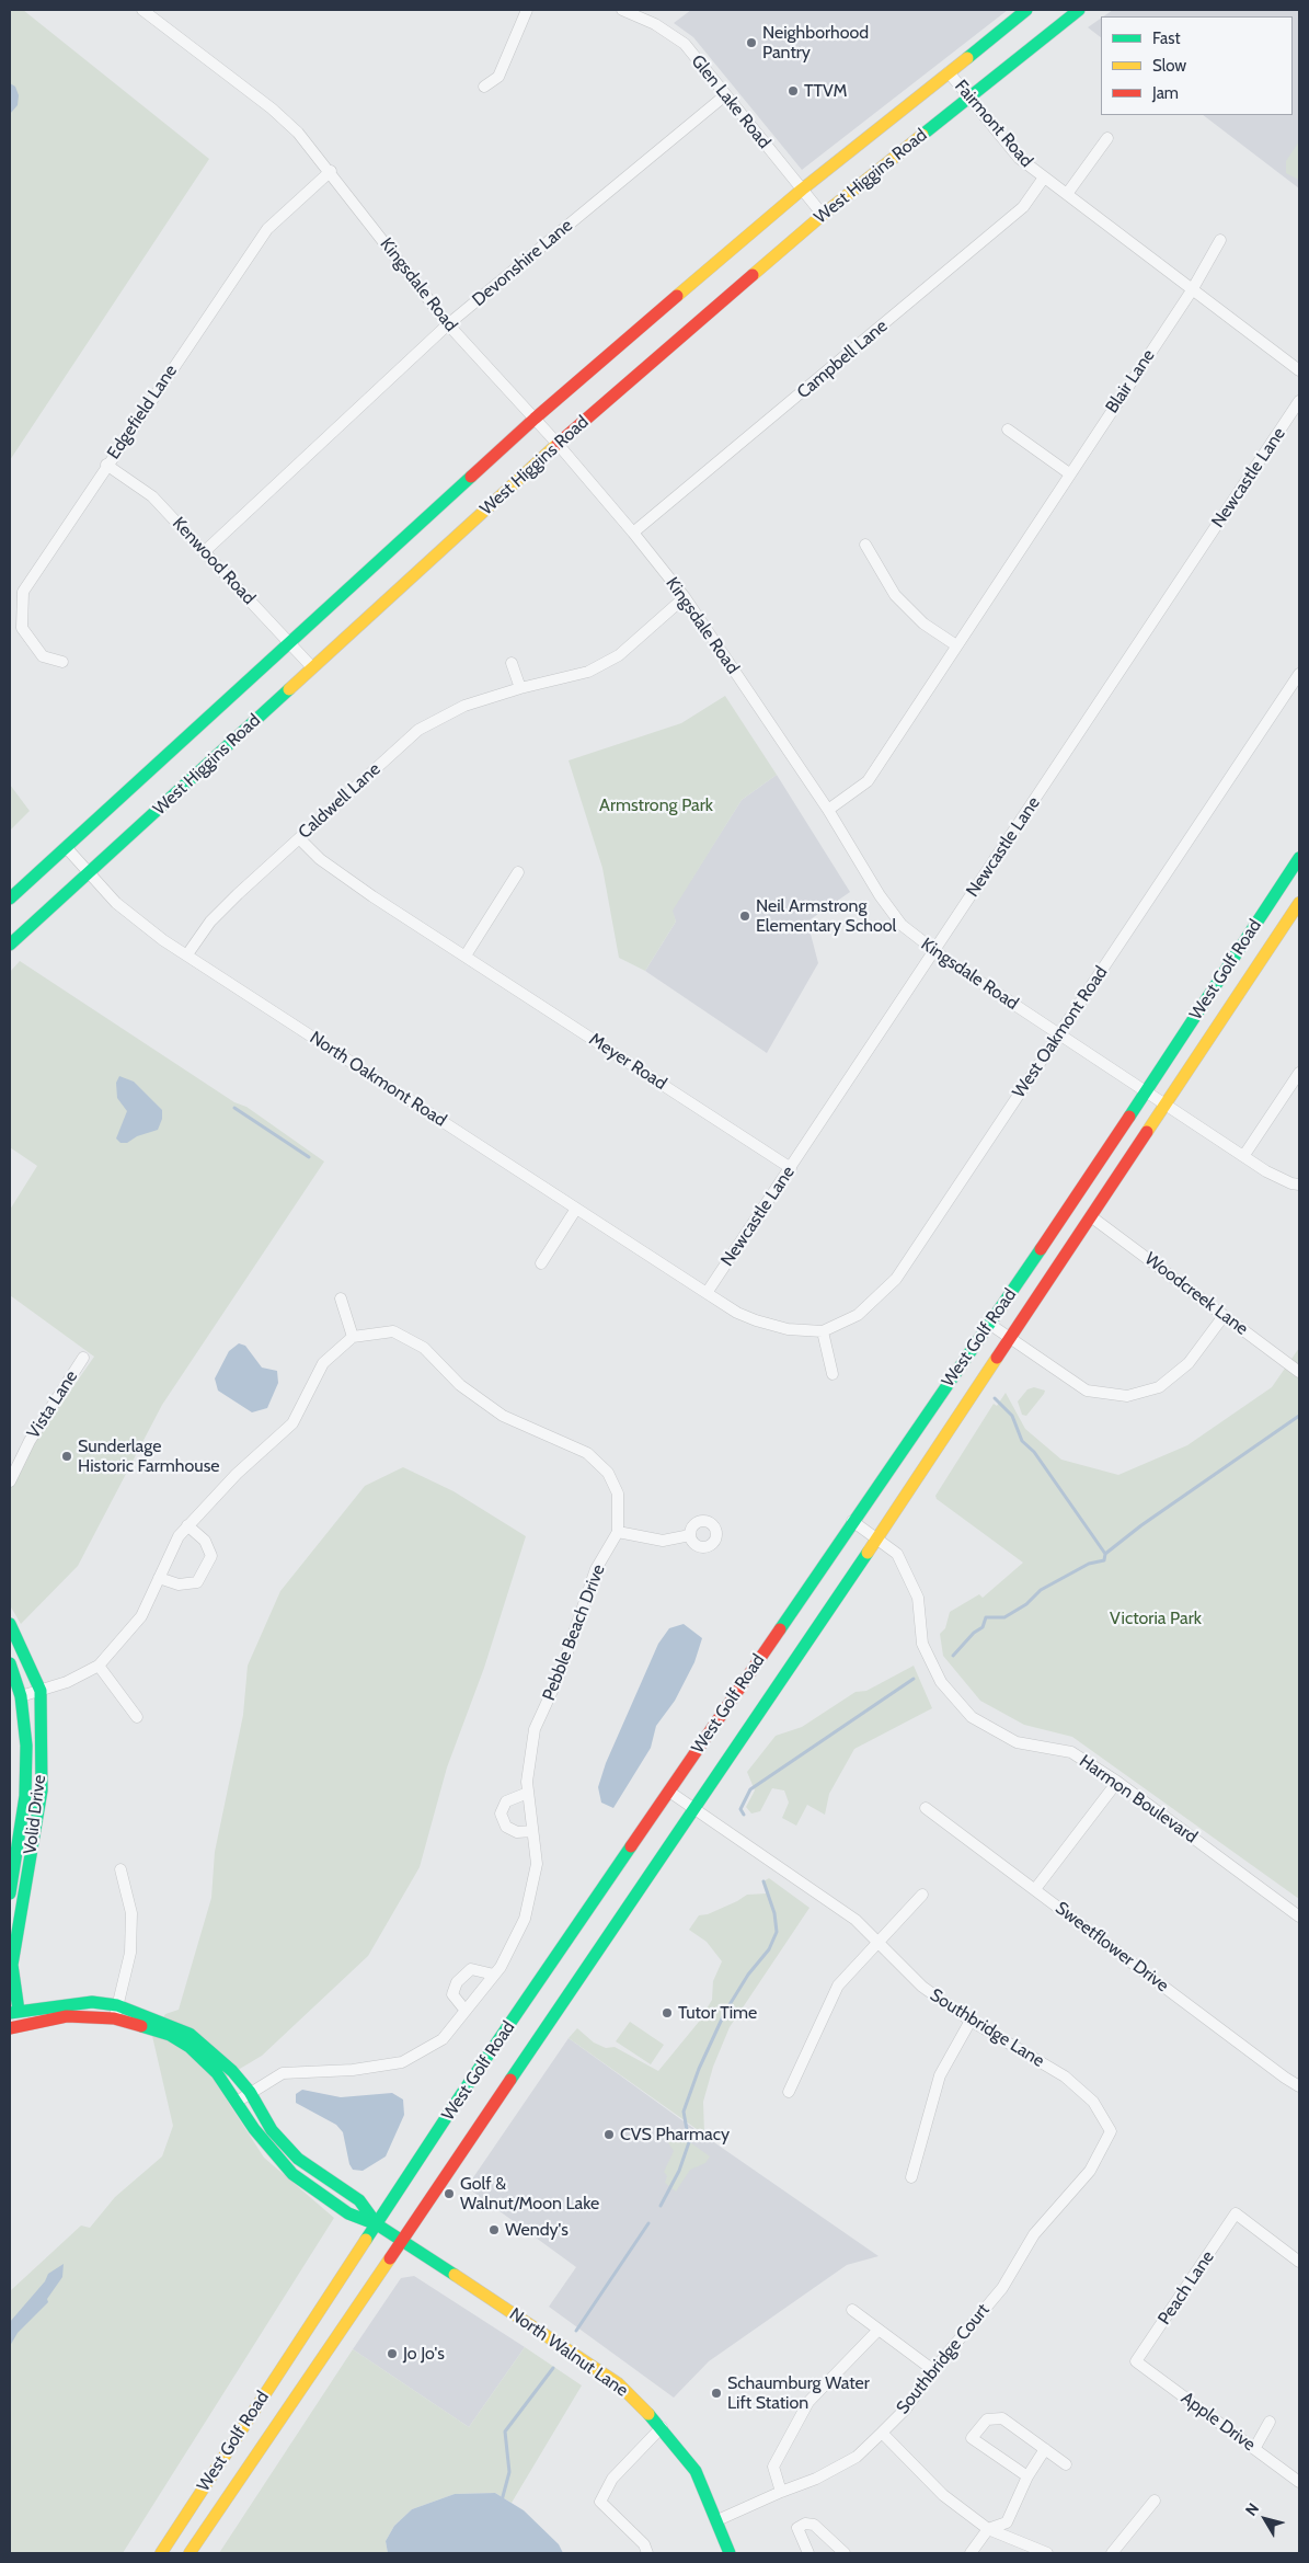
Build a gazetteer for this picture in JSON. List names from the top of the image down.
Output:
{
  "streets": {
    "main road": [
      "West Higgins Road",
      "West Golf Road",
      "Volid Drive",
      "North Walnut Lane"
    ],
    "street": [
      "Glen Lake Road",
      "Fairmont Road",
      "Devonshire Lane",
      "Kingsdale Road",
      "Campbell Lane",
      "Blair Lane",
      "Edgefield Lane",
      "Newcastle Lane",
      "Kenwood Road",
      "Caldwell Lane",
      "West Oakmont Road",
      "Meyer Road",
      "North Oakmont Road",
      "Woodcreek Lane",
      "Vista Lane",
      "Pebble Beach Drive",
      "Harmon Boulevard",
      "Sweetflower Drive",
      "Southbridge Lane",
      "Peach Lane",
      "Southbridge Court",
      "Apple Drive"
    ]
  },
  "crossings": [
    ["Glen Lake Road", "West Higgins Road"],
    ["Glen Lake Road", "Devonshire Lane"],
    ["Fairmont Road", "West Higgins Road"],
    ["Fairmont Road", "Campbell Lane"],
    ["Fairmont Road", "Blair Lane"],
    ["West Higgins Road", "Kingsdale Road"],
    ["West Higgins Road", "Kenwood Road"],
    ["West Higgins Road", "North Oakmont Road"],
    ["Devonshire Lane", "Kingsdale Road"],
    ["Devonshire Lane", "Kenwood Road"],
    ["Kingsdale Road", "Campbell Lane"],
    ["Kingsdale Road", "Blair Lane"],
    ["Kingsdale Road", "Edgefield Lane"],
    ["Kingsdale Road", "Newcastle Lane"],
    ["Kingsdale Road", "Caldwell Lane"],
    ["Kingsdale Road", "West Golf Road"],
    ["Kingsdale Road", "West Oakmont Road"],
    ["Edgefield Lane", "Kenwood Road"],
    ["Newcastle Lane", "Meyer Road"],
    ["Newcastle Lane", "North Oakmont Road"],
    ["Caldwell Lane", "Meyer Road"],
    ["Caldwell Lane", "North Oakmont Road"],
    ["West Golf Road", "Woodcreek Lane"],
    ["West Golf Road", "Harmon Boulevard"],
    ["West Golf Road", "Southbridge Lane"],
    ["West Golf Road", "North Walnut Lane"],
    ["West Oakmont Road", "North Oakmont Road"],
    ["Southbridge Lane", "Southbridge Court"],
    ["Peach Lane", "Apple Drive"],
    ["North Walnut Lane", "Southbridge Court"]
  ],
  "parks": ["Armstrong Park", "Victoria Park"],
  "places": [
    "Neighborhood Pantry",
    "TTVM",
    "Neil Armstrong Elementary School",
    "Sunderlage Historic Farmhouse",
    "Tutor Time",
    "CVS Pharmacy",
    "Golf & Walnut/Moon Lake",
    "Wendy's",
    "Jo Jo's",
    "Schaumburg Water Lift Station"
  ],
  "legend": ["Fast", "Slow", "Jam"],
  "north": "top left"
}
